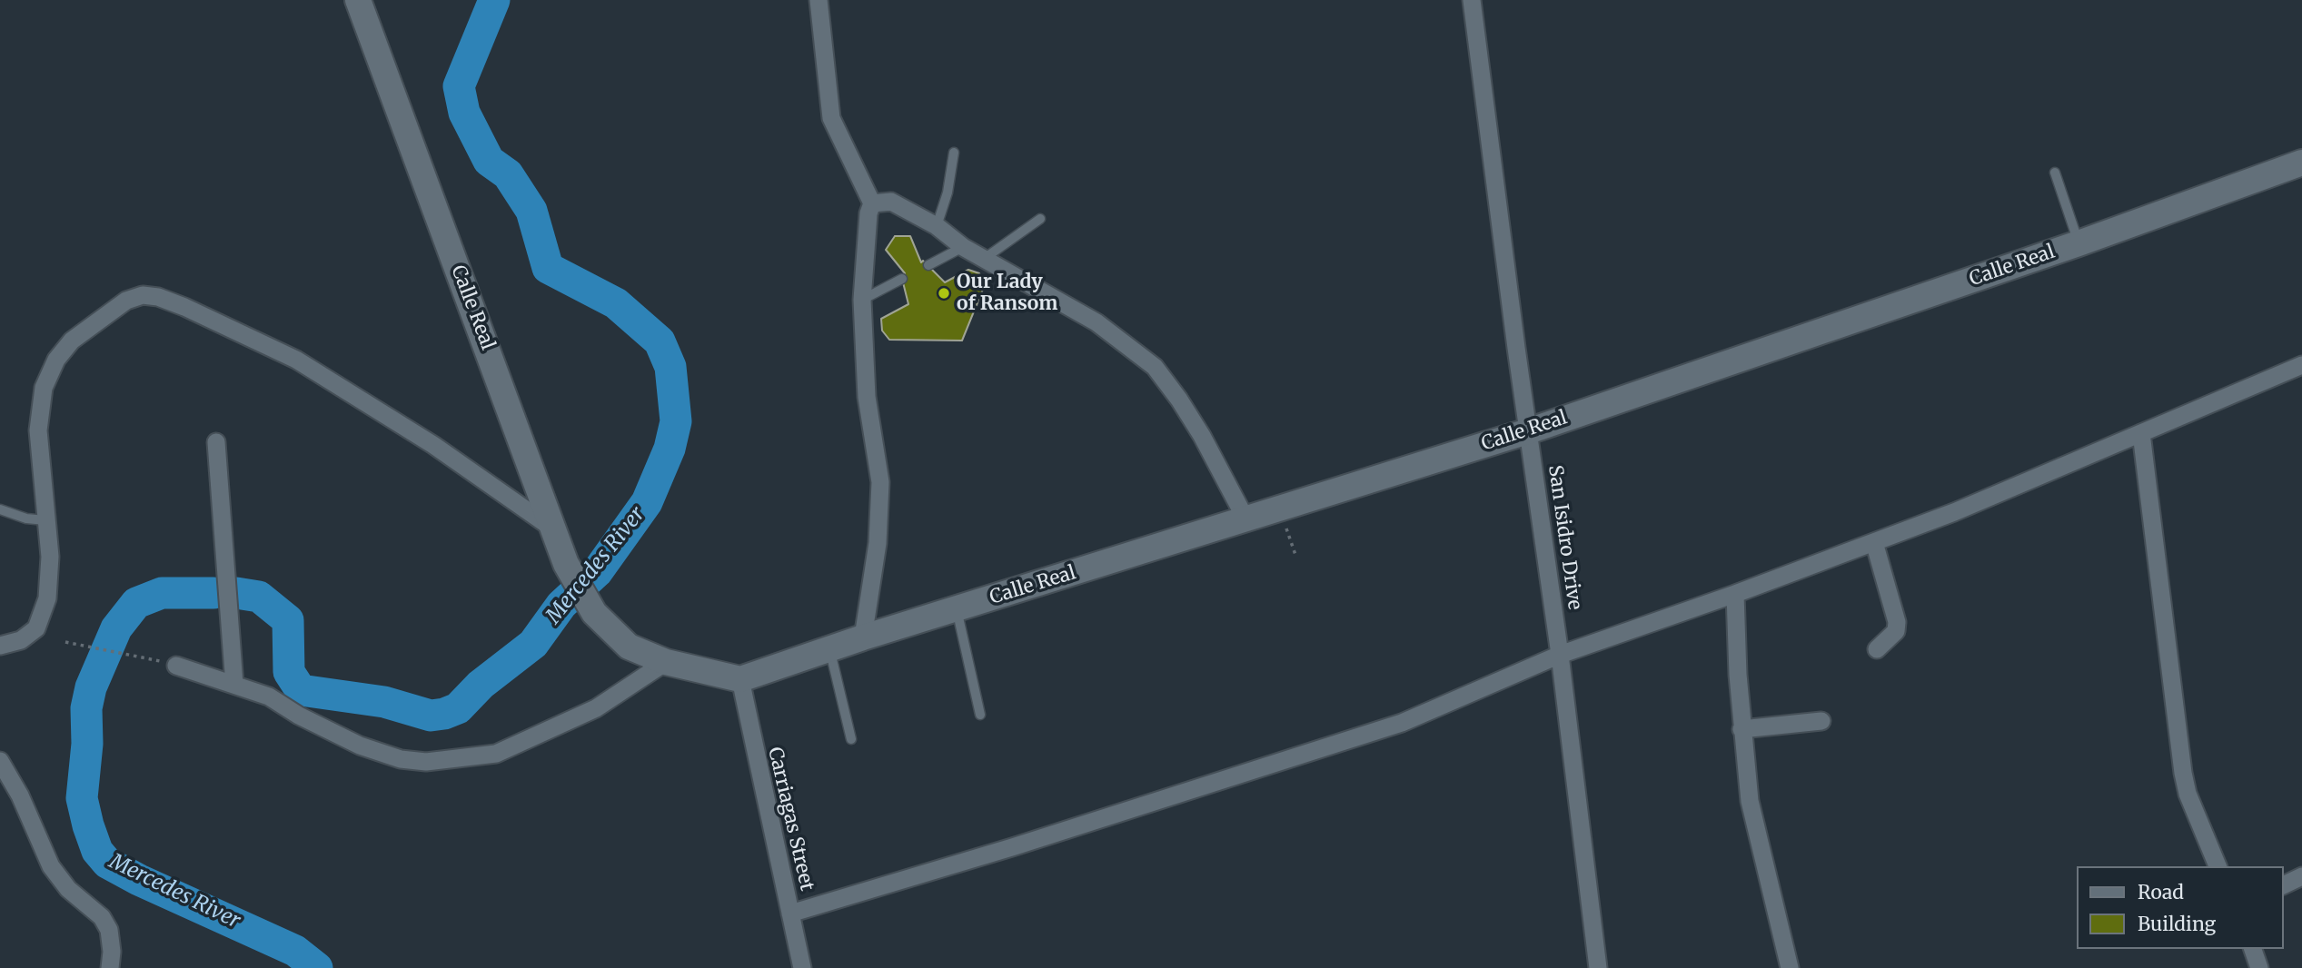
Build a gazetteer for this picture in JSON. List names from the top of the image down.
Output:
{
  "streets": {
    "street": ["Calle Real", "San Isidro Drive", "Carriagas Street"]
  },
  "crossings": [
    ["Calle Real", "San Isidro Drive"],
    ["Calle Real", "Carriagas Street"]
  ],
  "water": ["Mercedes River"],
  "places": ["Our Lady of Ransom"],
  "legend": ["Road", "Building"]
}
